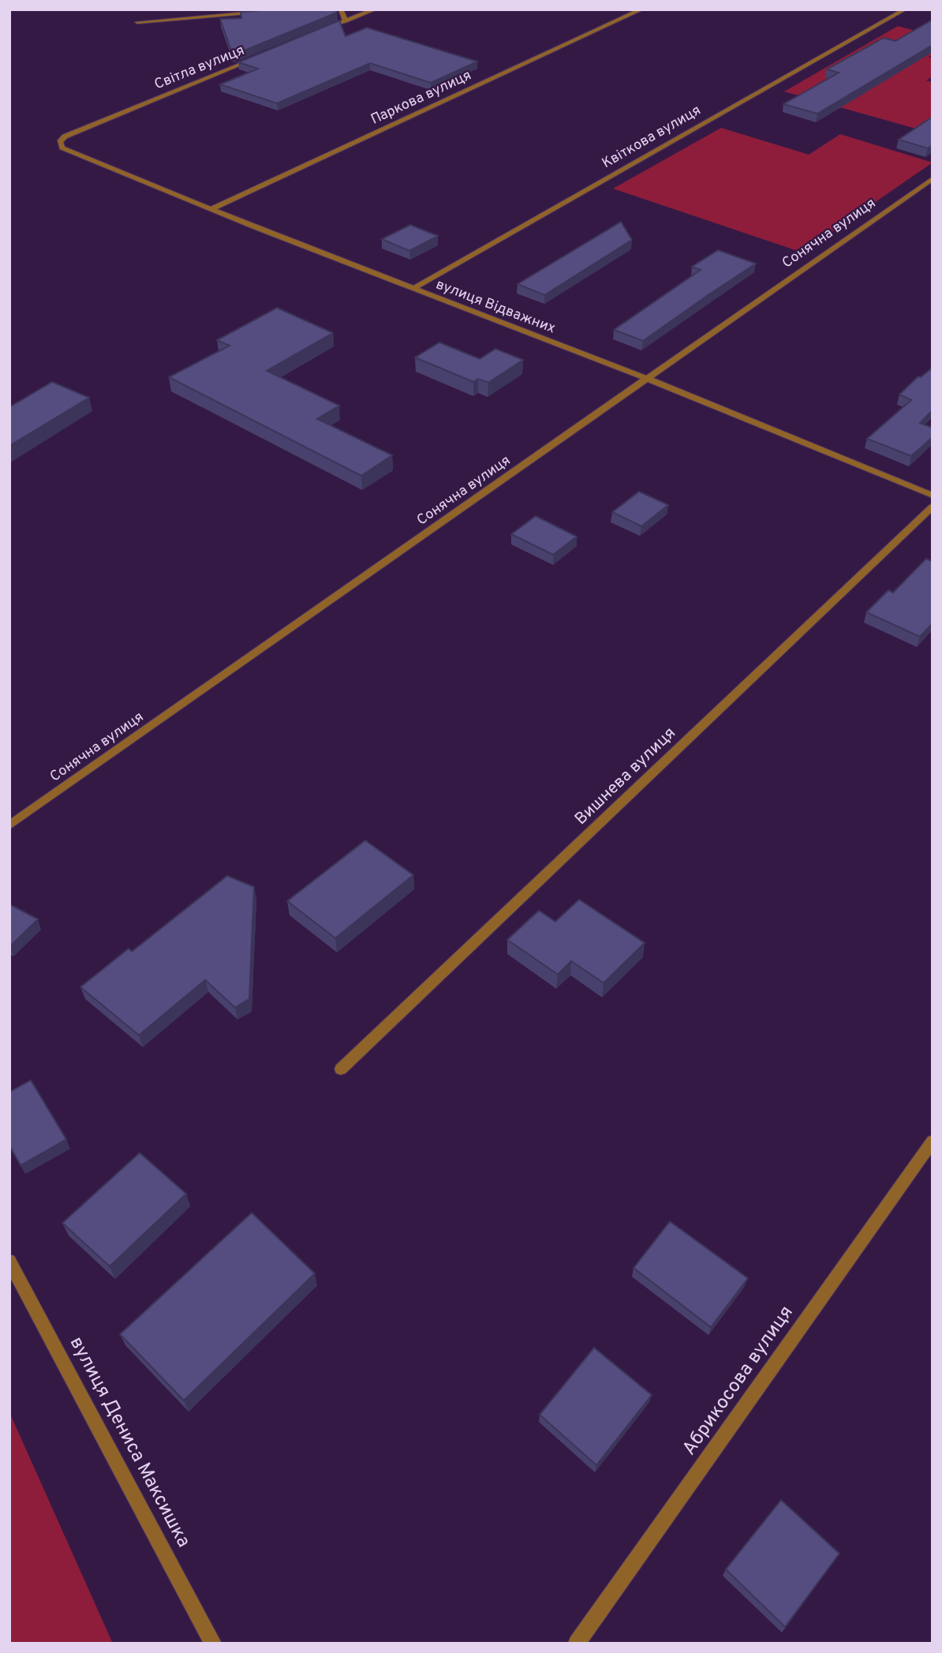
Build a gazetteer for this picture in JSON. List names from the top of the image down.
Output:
{
  "streets": {
    "street": [
      "Світла вулиця",
      "Паркова вулиця",
      "Квіткова вулиця",
      "Сонячна вулиця",
      "вулиця Відважних",
      "Вишнева вулиця",
      "Абрикосова вулиця",
      "вулиця Дениса Максишка"
    ]
  },
  "crossings": [
    ["Світла вулиця", "вулиця Відважних"],
    ["Паркова вулиця", "вулиця Відважних"],
    ["Квіткова вулиця", "вулиця Відважних"],
    ["Сонячна вулиця", "вулиця Відважних"]
  ]
}
